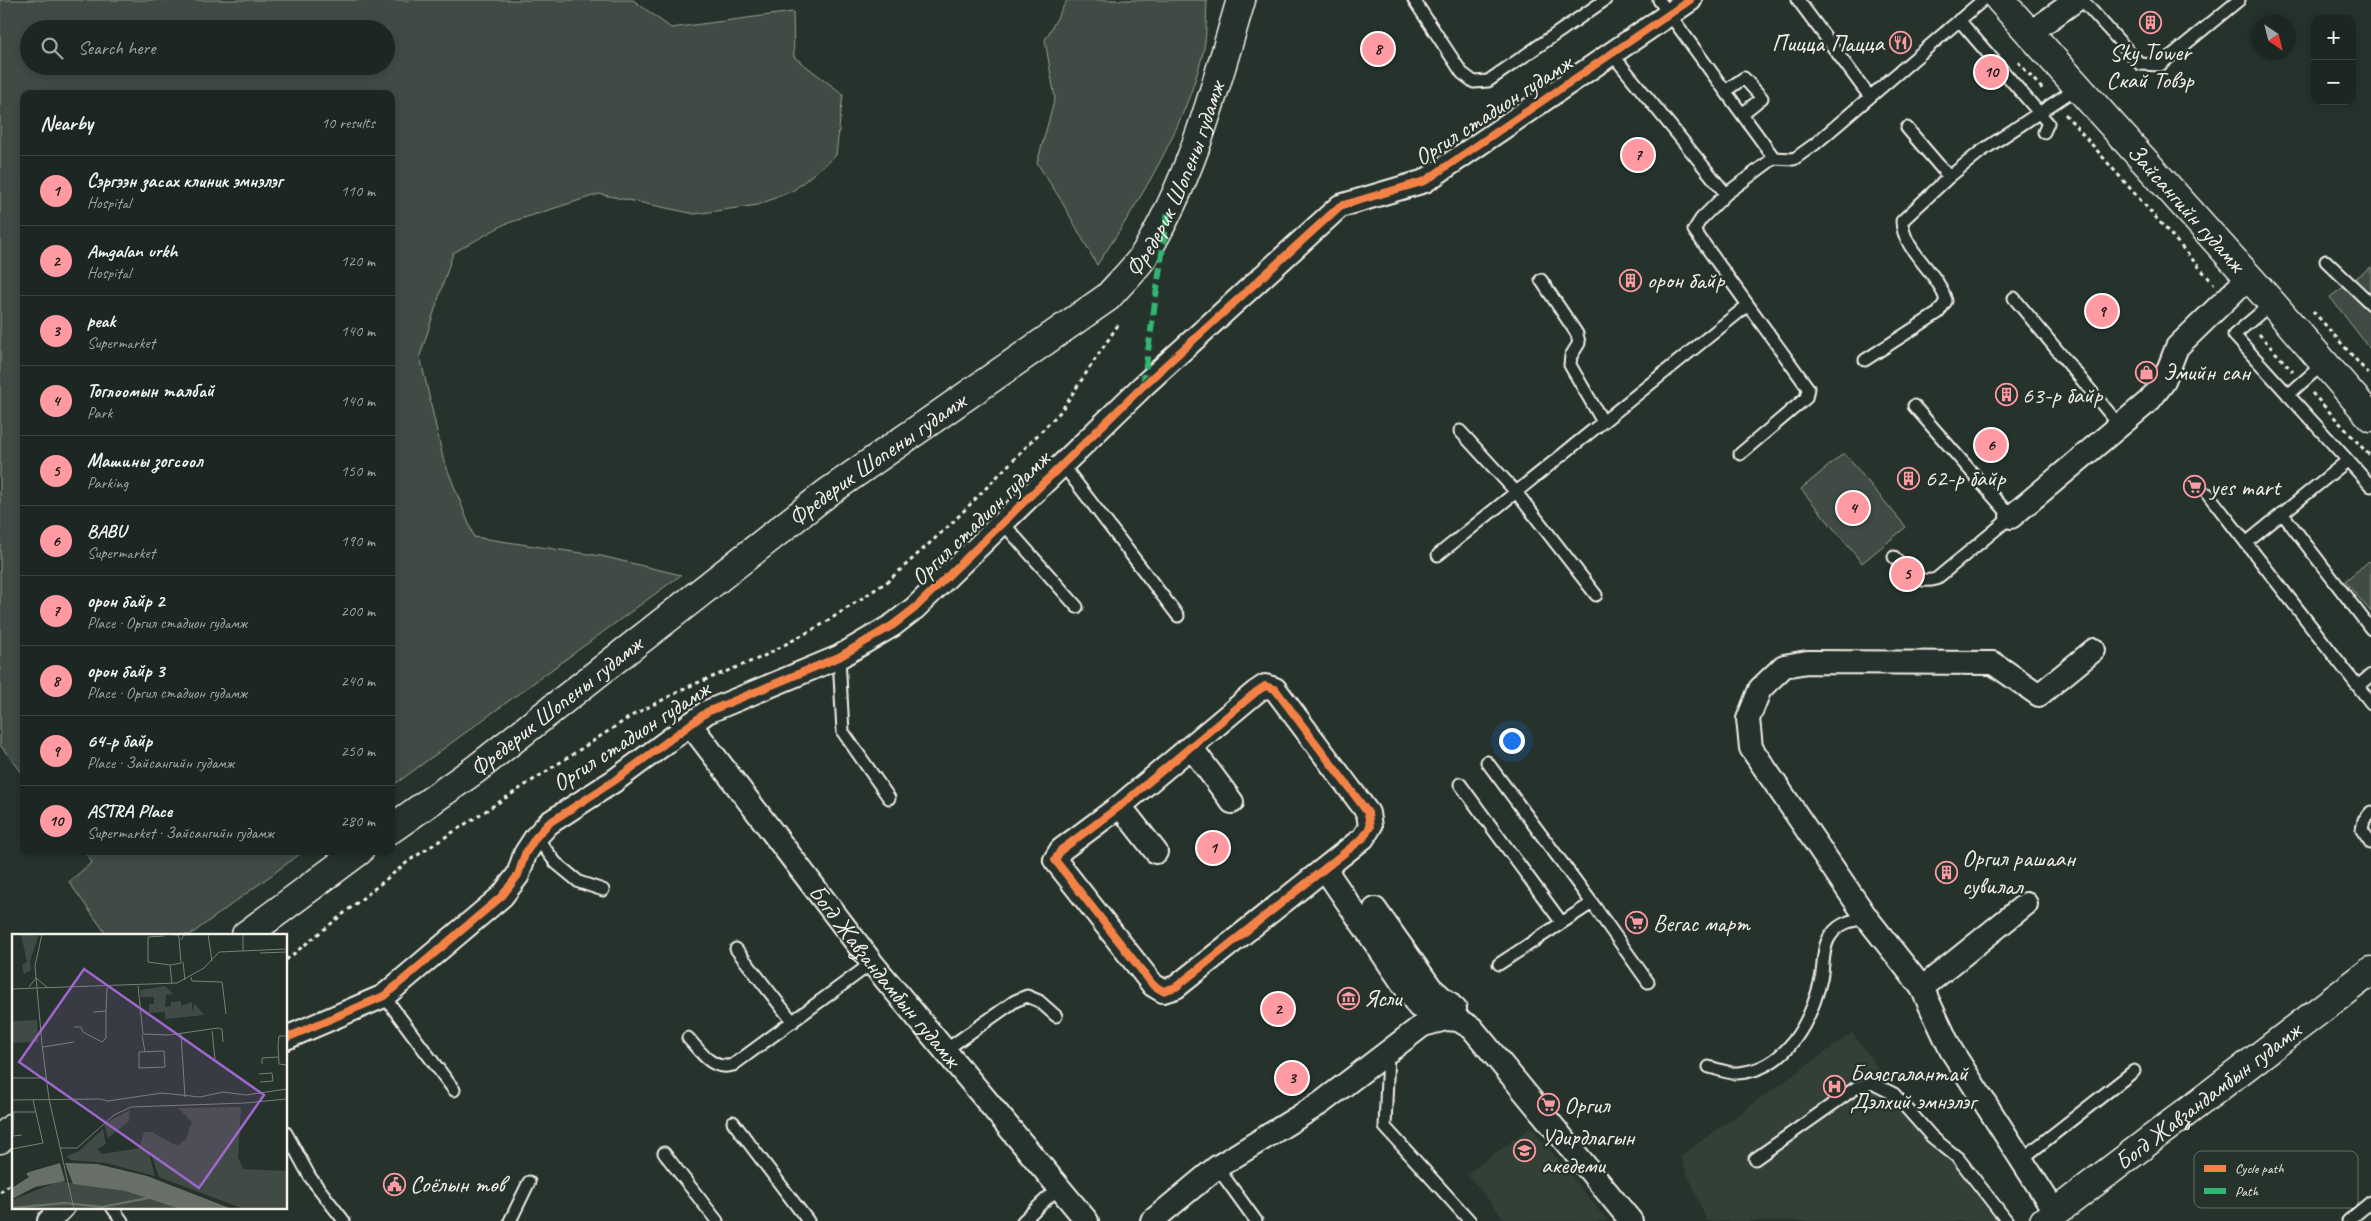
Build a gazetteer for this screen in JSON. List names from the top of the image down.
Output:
{
  "streets": {
    "street": [
      "Оргил стадион гудамж",
      "Фредерик Шопены гудамж",
      "Зайсангийн гудамж",
      "Богд Жавзандамбын гудамж"
    ]
  },
  "crossings": [
    ["Оргил стадион гудамж", "Богд Жавзандамбын гудамж"]
  ],
  "places": {
    "building": [
      "Sky Tower Скай Товэр",
      "орон байр",
      "63-р байр",
      "62-р байр",
      "Оргил рашаан сувилал"
    ],
    "restaurant": ["Пицца Пацца"],
    "shop": ["Эмийн сан"],
    "supermarket": ["yes mart", "Вегас март", "Оргил"],
    "museum": ["Ясли"],
    "hospital": ["Баясгалантай Дэлхий эмнэлэг"],
    "school or university": ["Удирдлагын акедеми"],
    "public building": ["Соёлын төв"]
  },
  "legend": ["Cycle path", "Path"],
  "north": "bottom right",
  "page": {
    "map_buttons": ["+", "−"],
    "search": "Search here",
    "pins": [
      "8",
      "10",
      "7",
      "9",
      "6",
      "4",
      "5",
      "1",
      "2",
      "3"
    ],
    "heading": ["Nearby", "10 results"],
    "list": [
      {
        "mark": "1",
        "name": "Сэргээн засах клиник эмнэлэг",
        "note": "Hospital",
        "value": "110 m"
      },
      {
        "mark": "2",
        "name": "Amgalan urkh",
        "note": "Hospital",
        "value": "120 m"
      },
      {
        "mark": "3",
        "name": "peak",
        "note": "Supermarket",
        "value": "140 m"
      },
      {
        "mark": "4",
        "name": "Тоглоомын талбай",
        "note": "Park",
        "value": "140 m"
      },
      {
        "mark": "5",
        "name": "Машины зогсоол",
        "note": "Parking",
        "value": "150 m"
      },
      {
        "mark": "6",
        "name": "BABU",
        "note": "Supermarket",
        "value": "190 m"
      },
      {
        "mark": "7",
        "name": "орон байр 2",
        "note": "Place · Оргил стадион гудамж",
        "value": "200 m"
      },
      {
        "mark": "8",
        "name": "орон байр 3",
        "note": "Place · Оргил стадион гудамж",
        "value": "240 m"
      },
      {
        "mark": "9",
        "name": "64-р байр",
        "note": "Place · Зайсангийн гудамж",
        "value": "250 m"
      },
      {
        "mark": "10",
        "name": "ASTRA Place",
        "note": "Supermarket · Зайсангийн гудамж",
        "value": "280 m"
      }
    ]
  }
}
